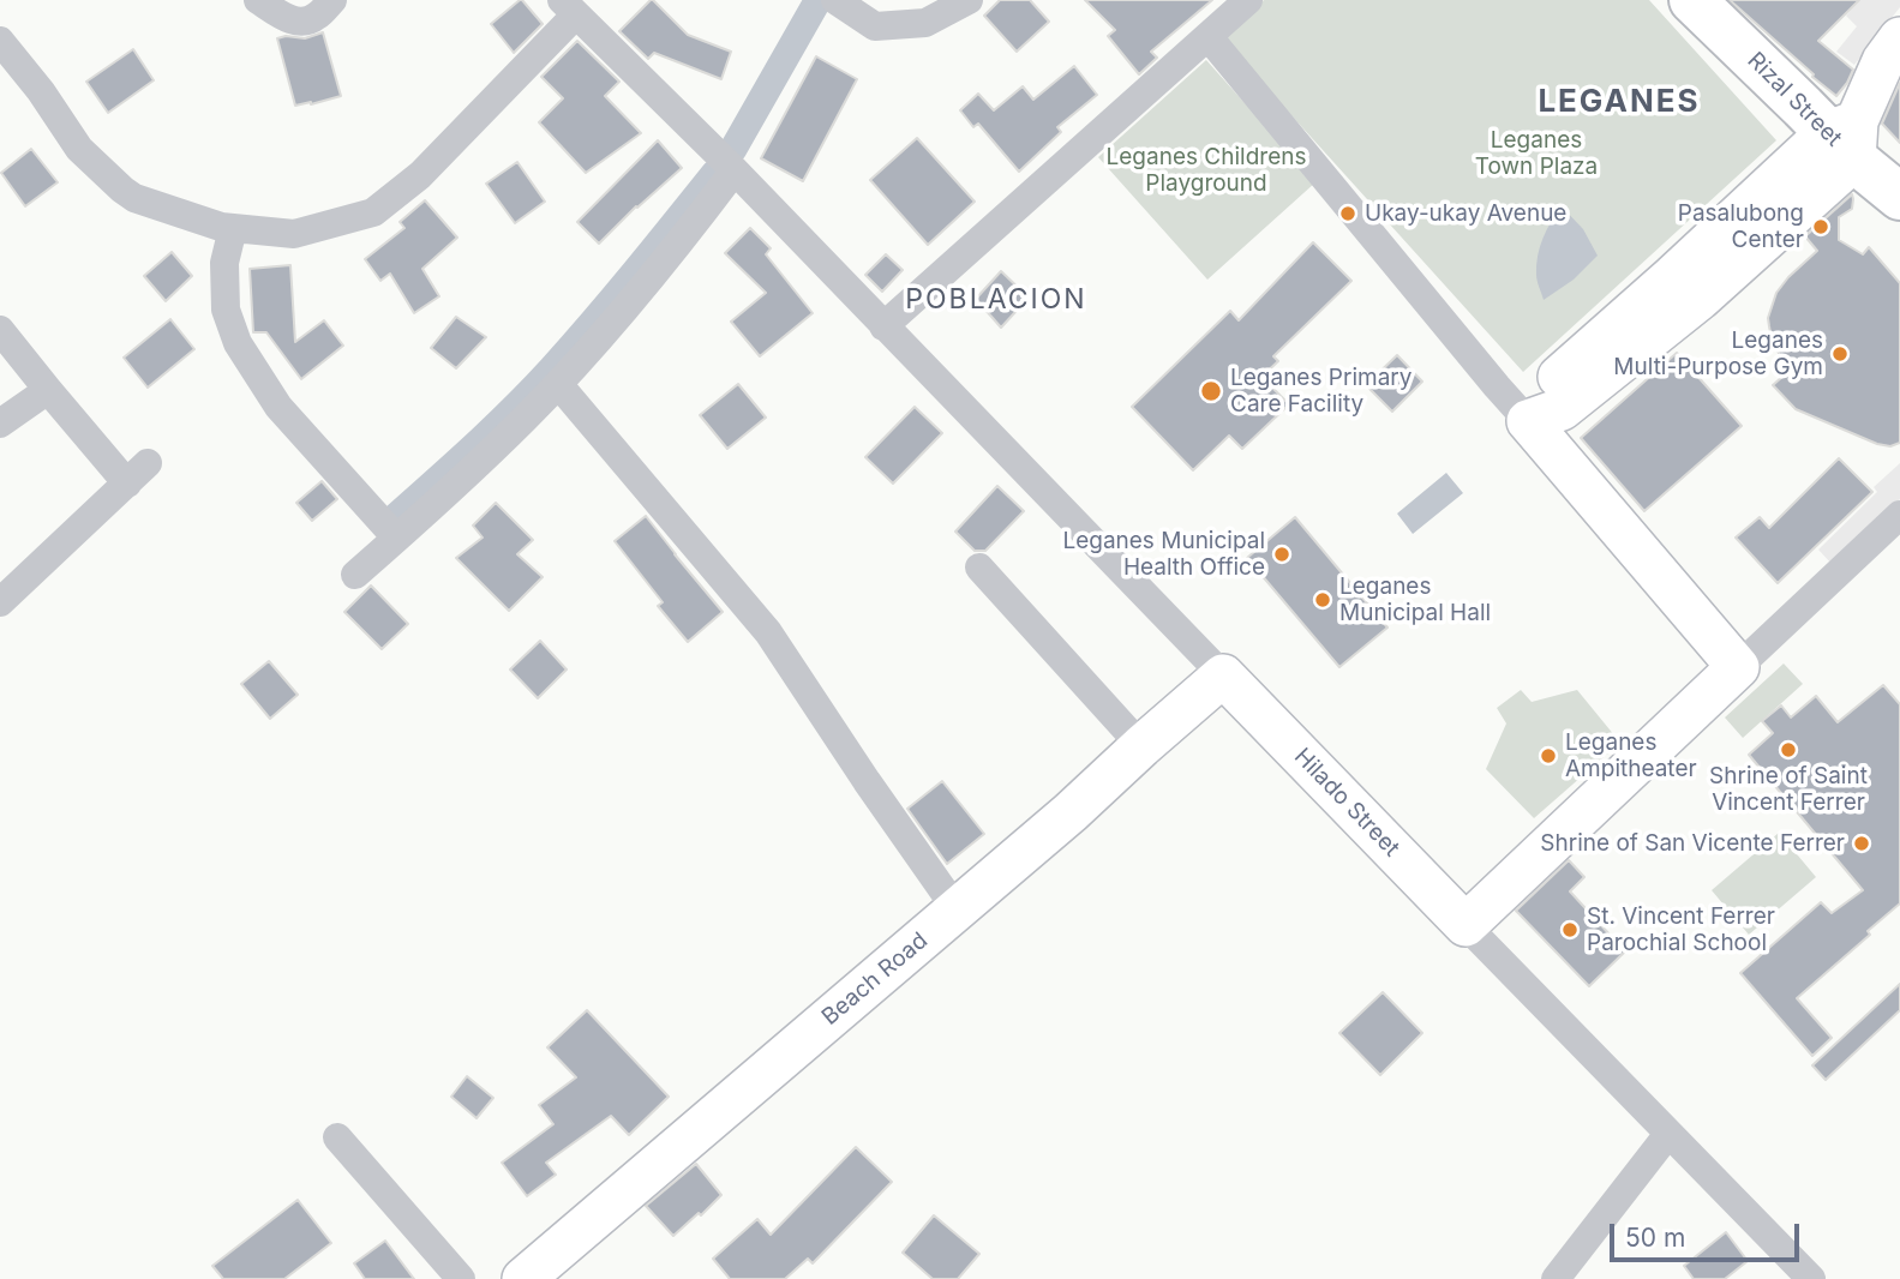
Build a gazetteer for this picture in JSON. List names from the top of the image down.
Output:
{
  "streets": {
    "main road": ["Rizal Street", "Hilado Street", "Beach Road"]
  },
  "crossings": [
    ["Hilado Street", "Beach Road"]
  ],
  "districts": ["LEGANES", "POBLACION"],
  "parks": ["Leganes Town Plaza", "Leganes Childrens Playground"],
  "places": [
    "Ukay-ukay Avenue",
    "Pasalubong Center",
    "Leganes Multi-Purpose Gym",
    "Leganes Primary Care Facility",
    "Leganes Municipal Health Office",
    "Leganes Municipal Hall",
    "Shrine of Saint Vincent Ferrer",
    "Leganes Ampitheater",
    "Shrine of San Vicente Ferrer",
    "St. Vincent Ferrer Parochial School"
  ],
  "scale_bar": "50 m"
}
